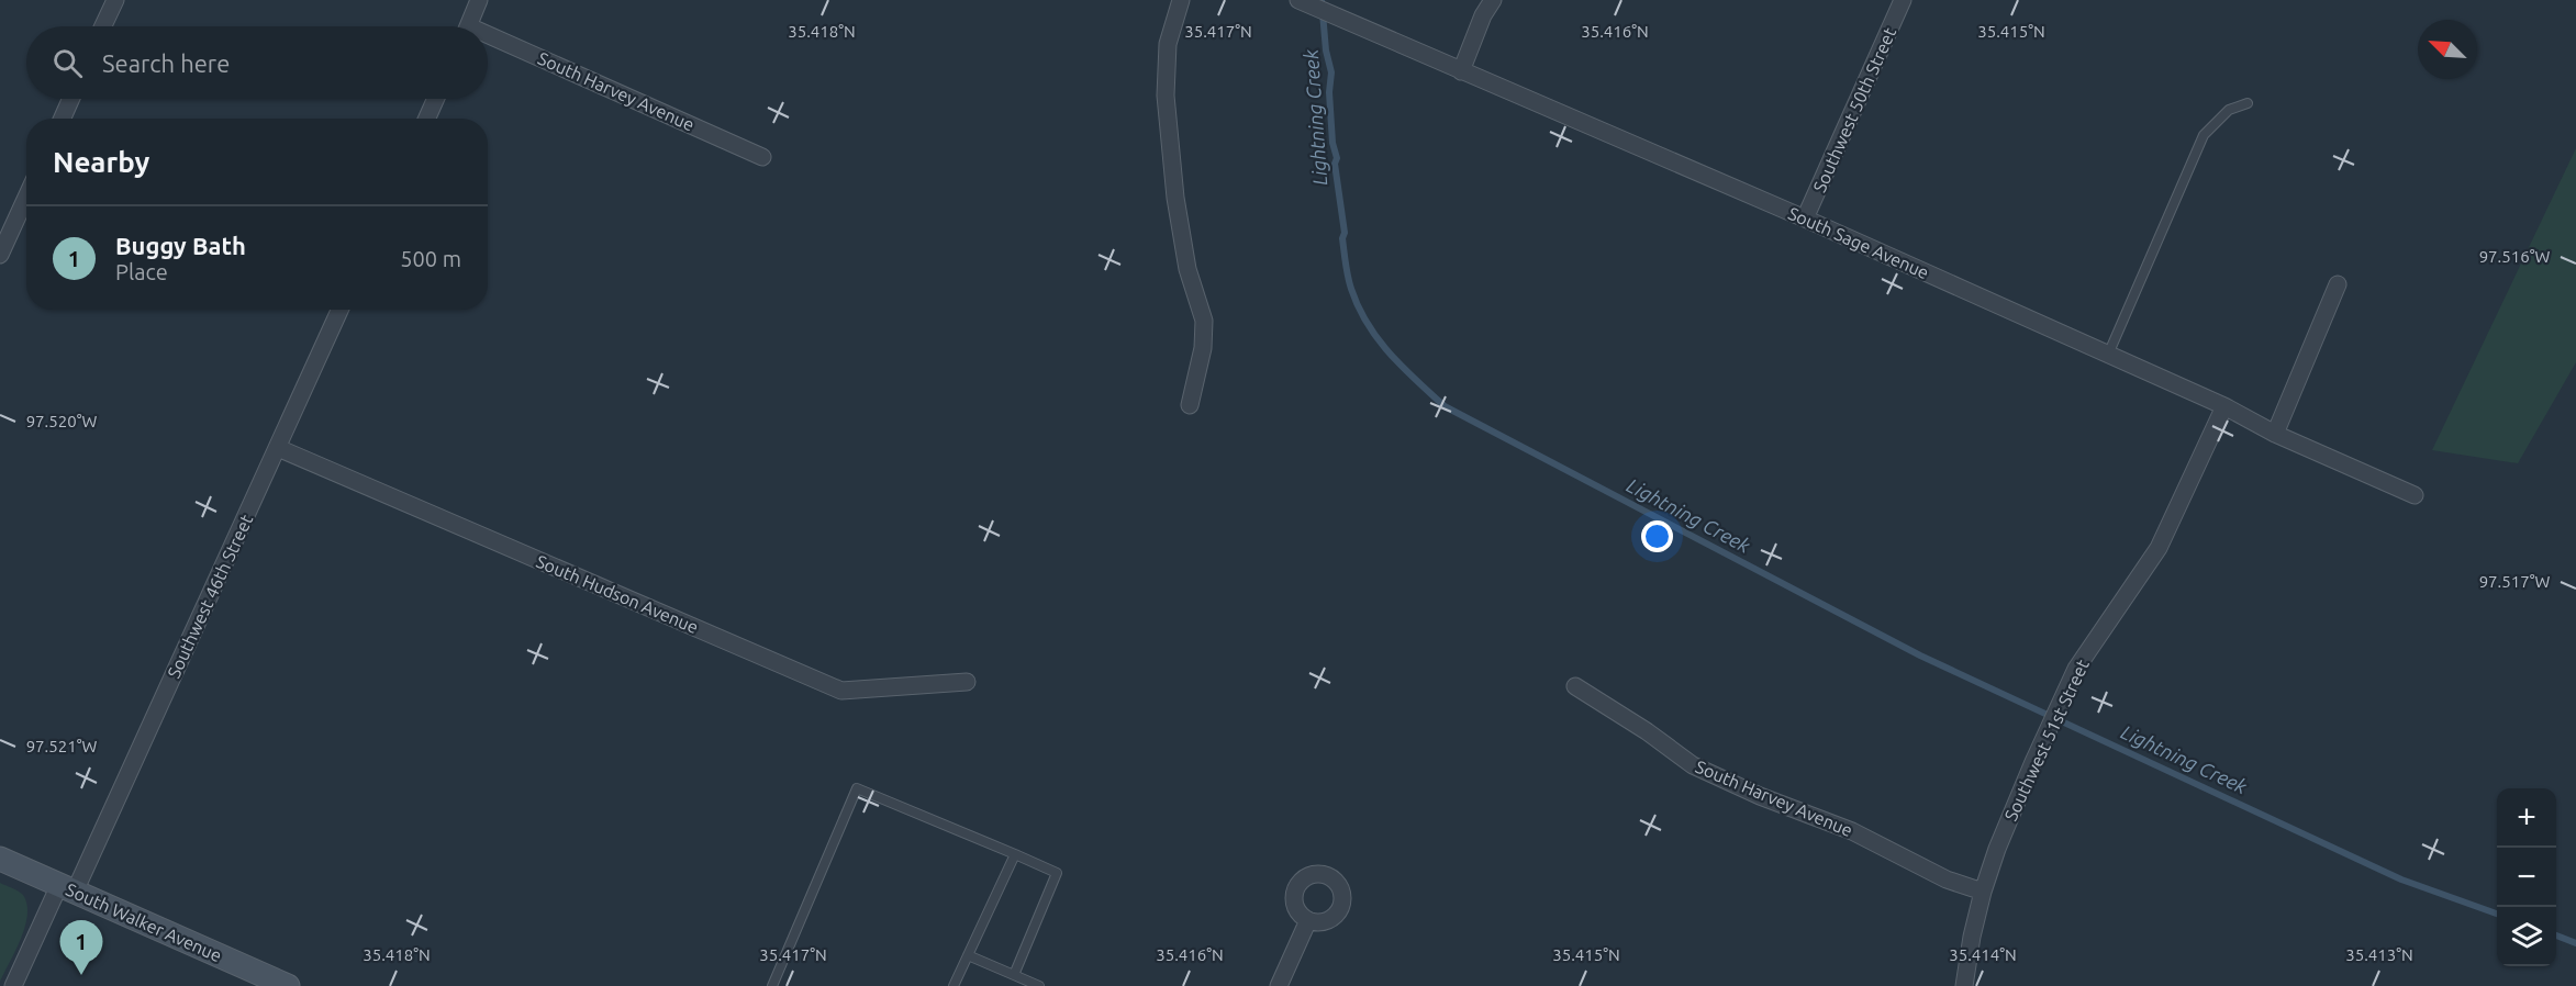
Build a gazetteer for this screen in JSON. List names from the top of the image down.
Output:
{
  "streets": {
    "main road": ["South Walker Avenue"],
    "street": [
      "South Harvey Avenue",
      "Southwest 50th Street",
      "South Sage Avenue",
      "South Hudson Avenue",
      "Southwest 46th Street",
      "Southwest 51st Street"
    ]
  },
  "crossings": [
    ["South Harvey Avenue", "Southwest 51st Street"],
    ["Southwest 50th Street", "South Sage Avenue"],
    ["South Sage Avenue", "Southwest 51st Street"],
    ["South Hudson Avenue", "Southwest 46th Street"],
    ["Southwest 46th Street", "South Walker Avenue"]
  ],
  "water": ["Lightning Creek"],
  "north": "top left",
  "page": {
    "search": "Search here",
    "heading": "Nearby",
    "list": [
      {
        "mark": "1",
        "name": "Buggy Bath",
        "note": "Place",
        "value": "500 m"
      }
    ],
    "map_buttons": ["+", "−"],
    "pins": "1"
  },
  "coordinates": [
    "35.418°N",
    "35.417°N",
    "35.416°N",
    "35.415°N",
    "97.516°W",
    "97.520°W",
    "97.517°W",
    "97.521°W",
    "35.414°N",
    "35.413°N"
  ]
}
